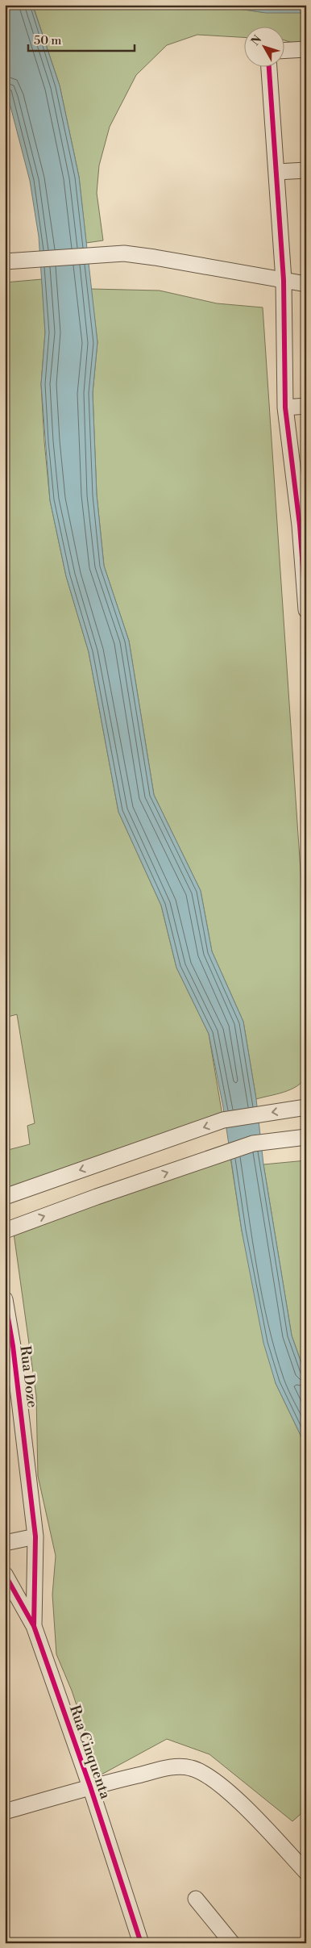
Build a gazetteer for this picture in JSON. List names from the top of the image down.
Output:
{
  "streets": {
    "street": ["Rua Doze", "Rua Cinquenta"]
  },
  "crossings": [
    ["Rua Doze", "Rua Cinquenta"]
  ],
  "scale_bar": "50 m",
  "north": "top left"
}
